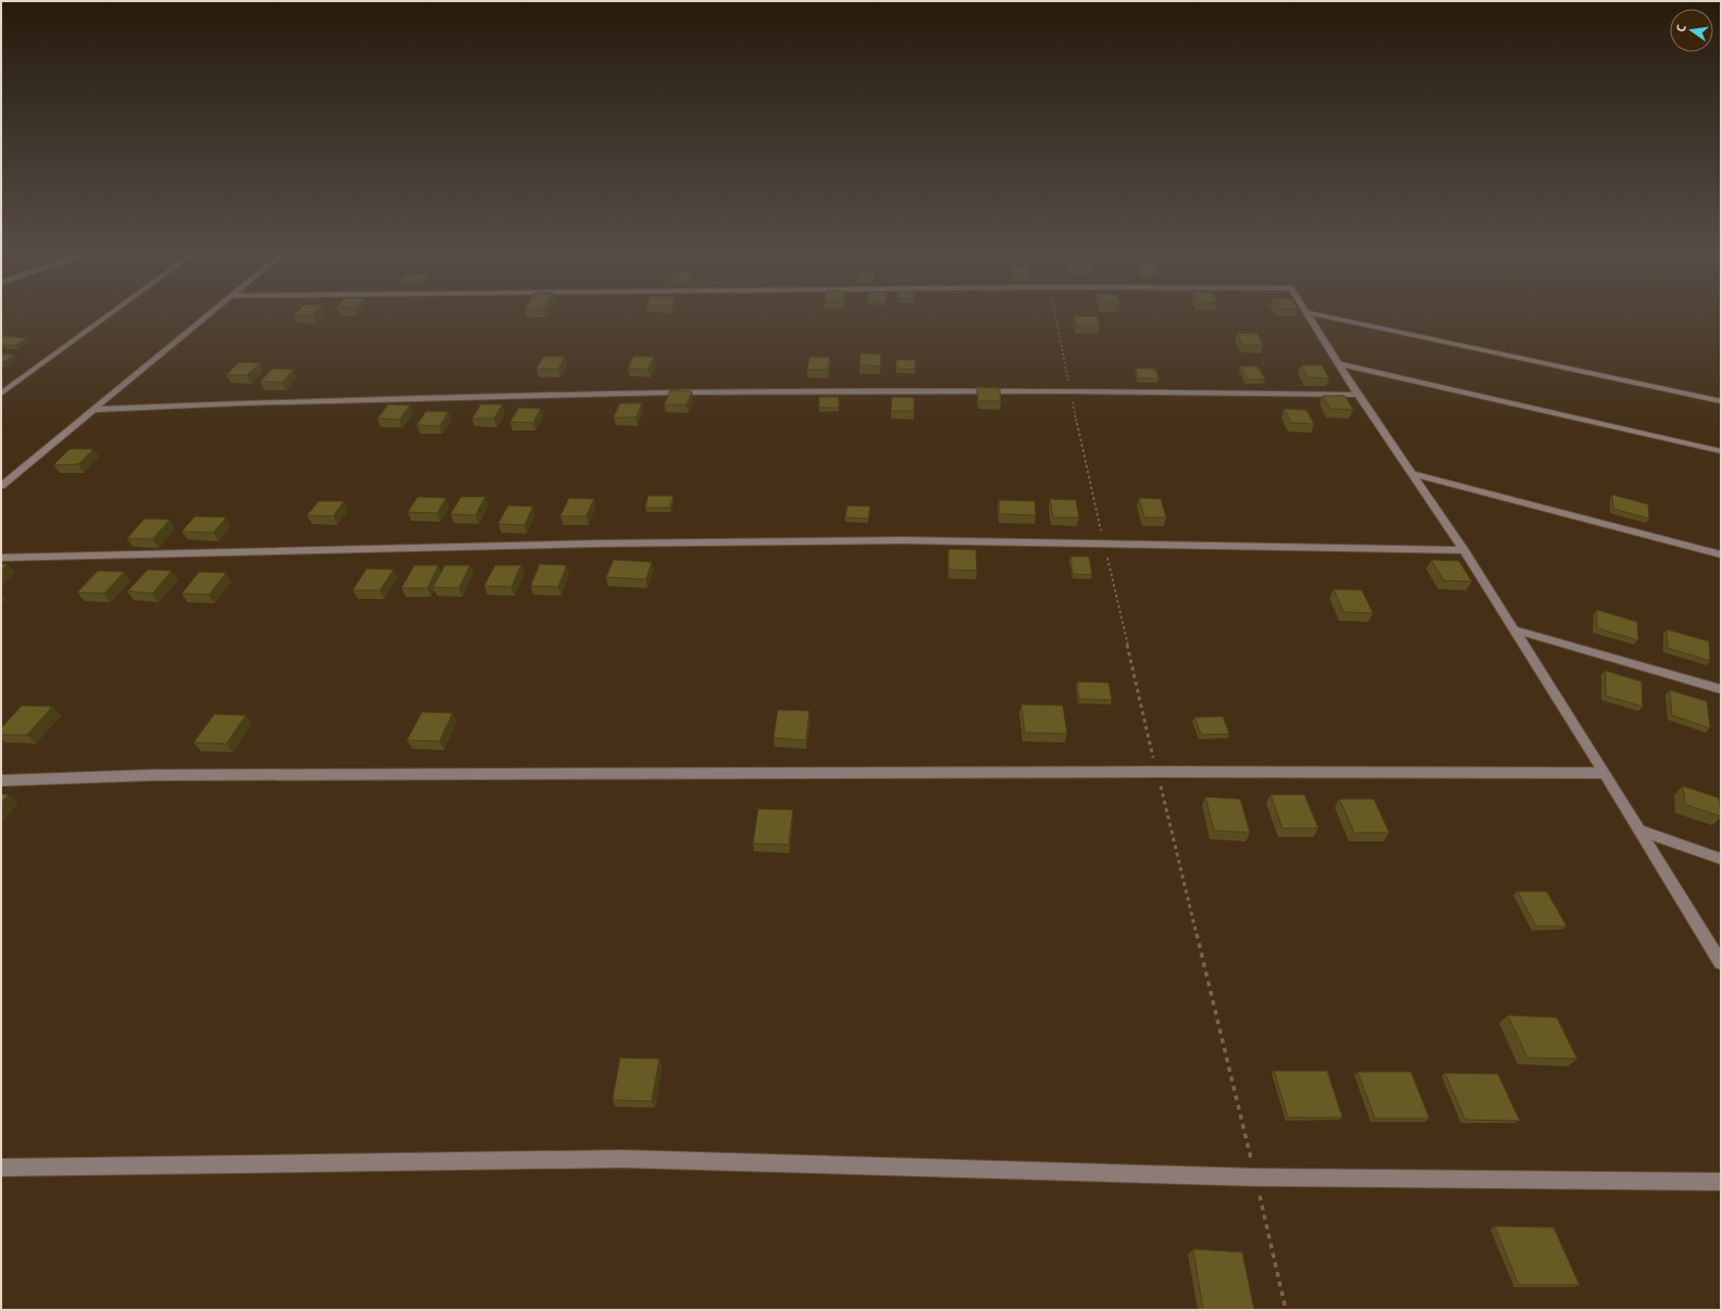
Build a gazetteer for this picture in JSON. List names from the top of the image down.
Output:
{
  "north": "left"
}
